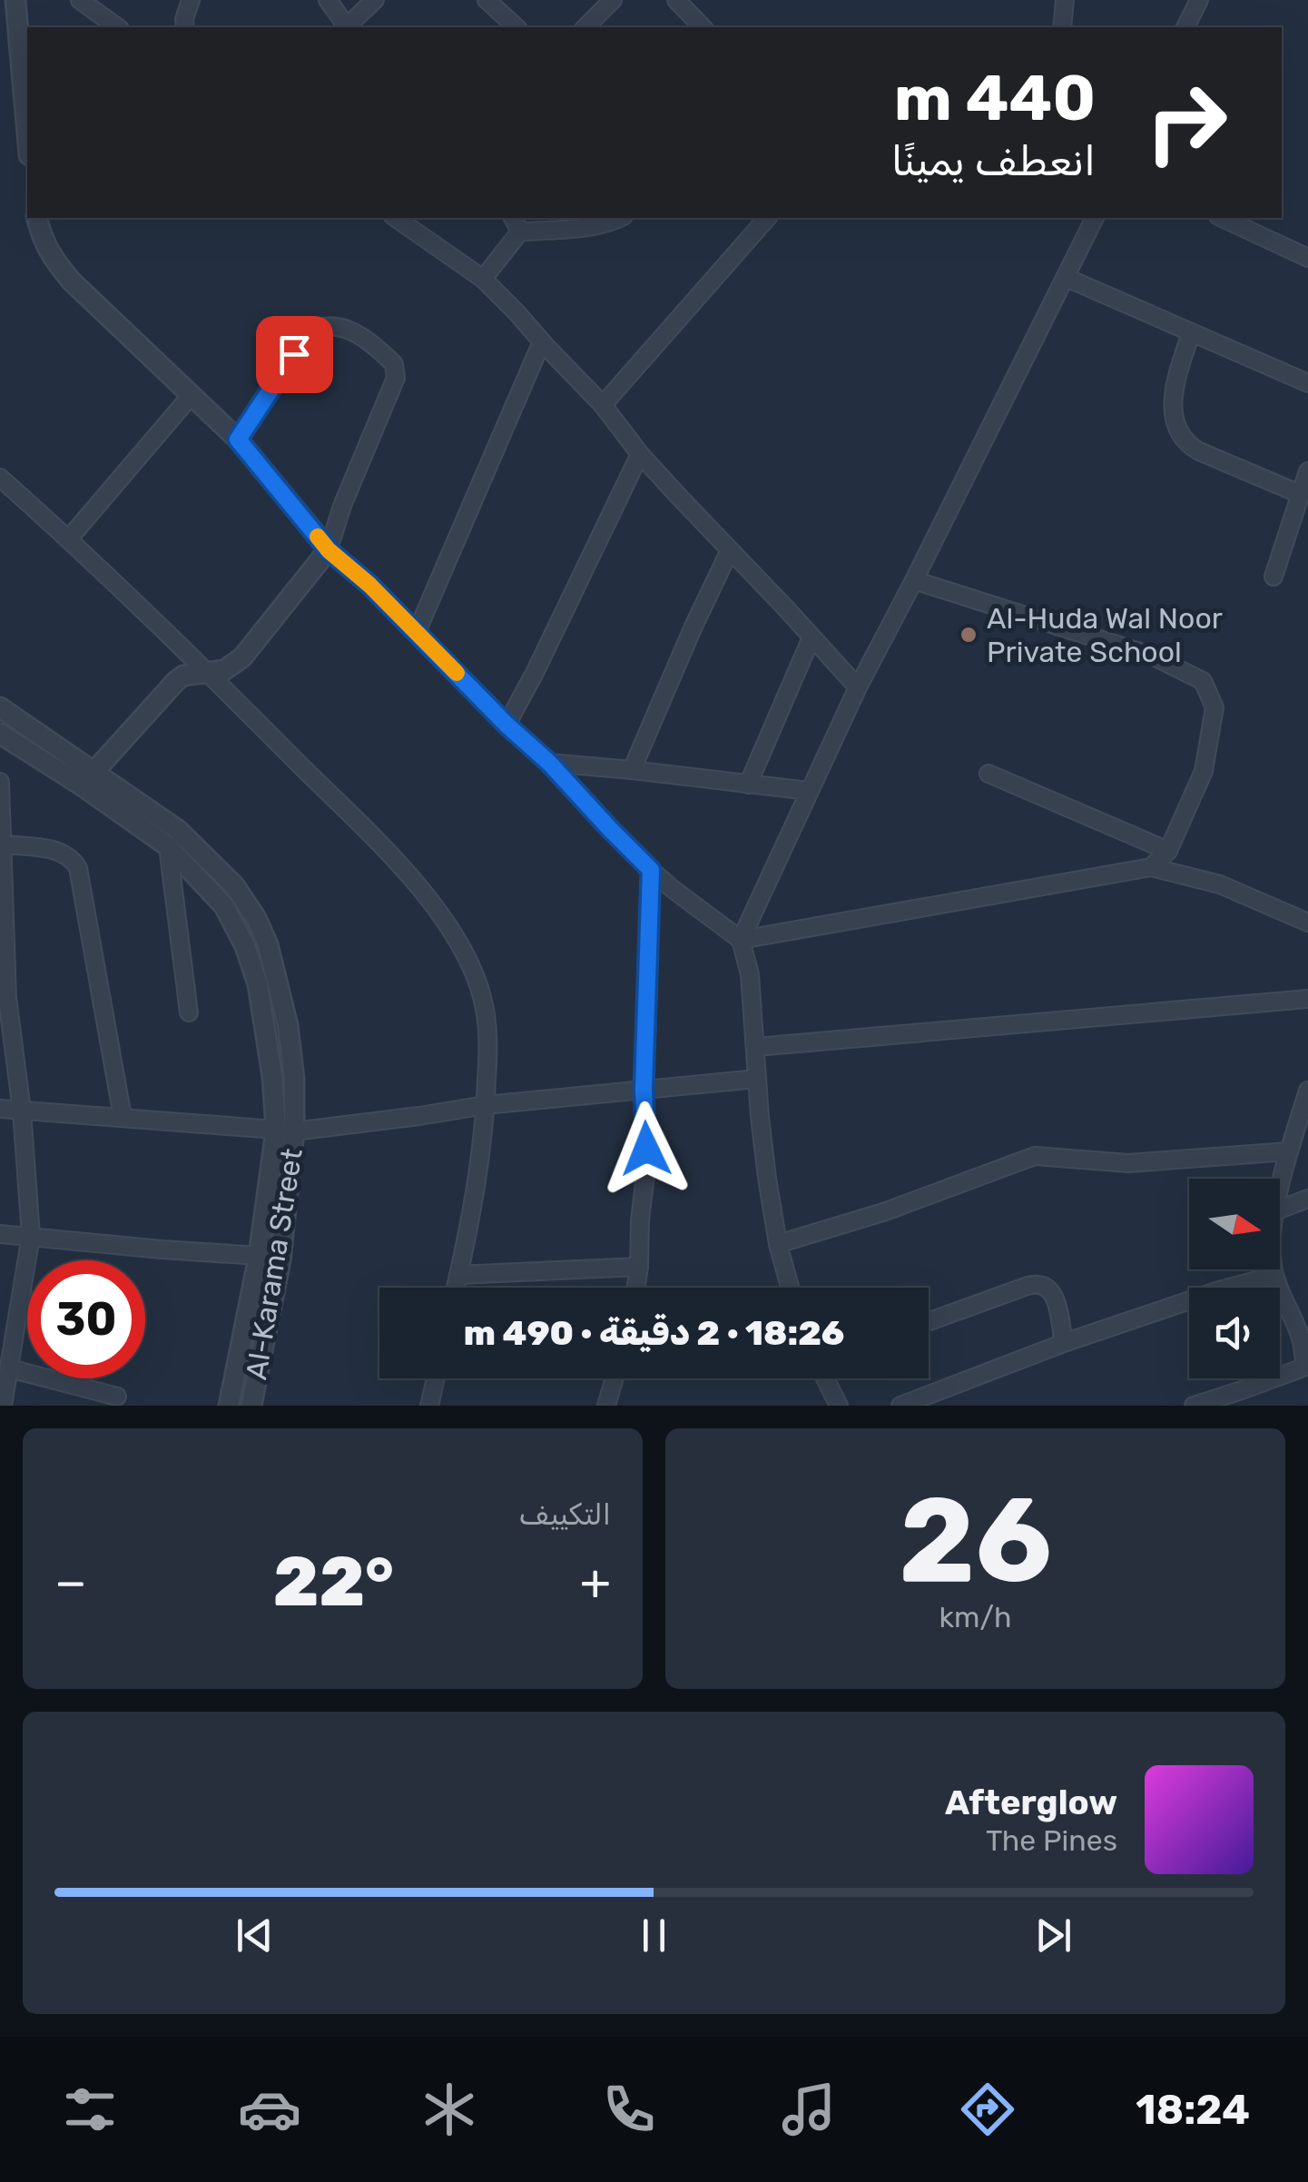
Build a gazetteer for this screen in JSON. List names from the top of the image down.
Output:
{
  "streets": {
    "street": ["Al-Karama Street"]
  },
  "places": ["Al-Huda Wal Noor Private School"],
  "north": "right",
  "page": {
    "turn": ["440 m", "انعطف يمينًا"],
    "limit": "30",
    "trip": "18:26 · 2 دقيقة · 490 m",
    "tile": [
      ["26", "km/h"],
      "التكييف"
    ],
    "heat": ["−", "22°", "+"],
    "song": ["Afterglow", "The Pines"],
    "tabs": "18:24"
  }
}
